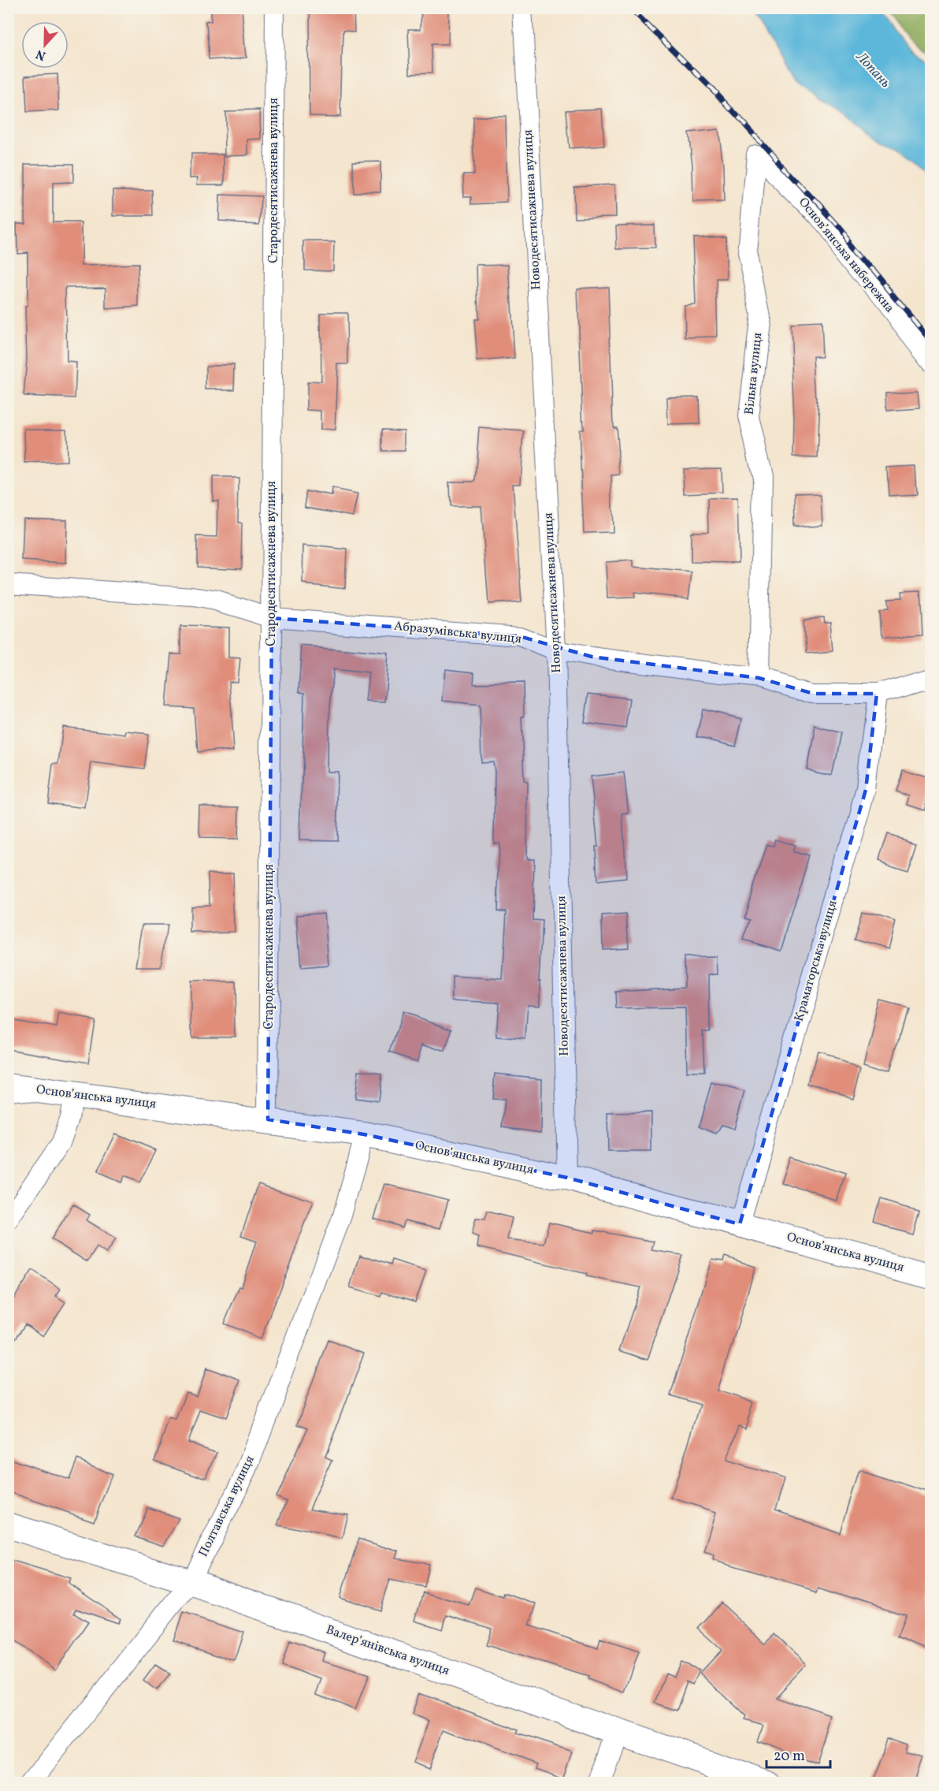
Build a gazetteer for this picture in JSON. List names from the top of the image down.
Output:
{
  "streets": {
    "street": [
      "Стародесятисажнева вулиця",
      "Новодесятисажнева вулиця",
      "Основ’янська набережна",
      "Вільна вулиця",
      "Абразумівська вулиця",
      "Краматорська вулиця",
      "Основ’янська вулиця",
      "Полтавська вулиця",
      "Валер’янівська вулиця"
    ]
  },
  "crossings": [
    ["Стародесятисажнева вулиця", "Абразумівська вулиця"],
    ["Стародесятисажнева вулиця", "Основ’янська вулиця"],
    ["Новодесятисажнева вулиця", "Абразумівська вулиця"],
    ["Новодесятисажнева вулиця", "Основ’янська вулиця"],
    ["Основ’янська набережна", "Вільна вулиця"],
    ["Вільна вулиця", "Абразумівська вулиця"],
    ["Абразумівська вулиця", "Краматорська вулиця"],
    ["Краматорська вулиця", "Основ’янська вулиця"],
    ["Основ’янська вулиця", "Полтавська вулиця"],
    ["Полтавська вулиця", "Валер’янівська вулиця"]
  ],
  "water": ["Лопань"],
  "scale_bar": "20 m",
  "north": "bottom"
}
